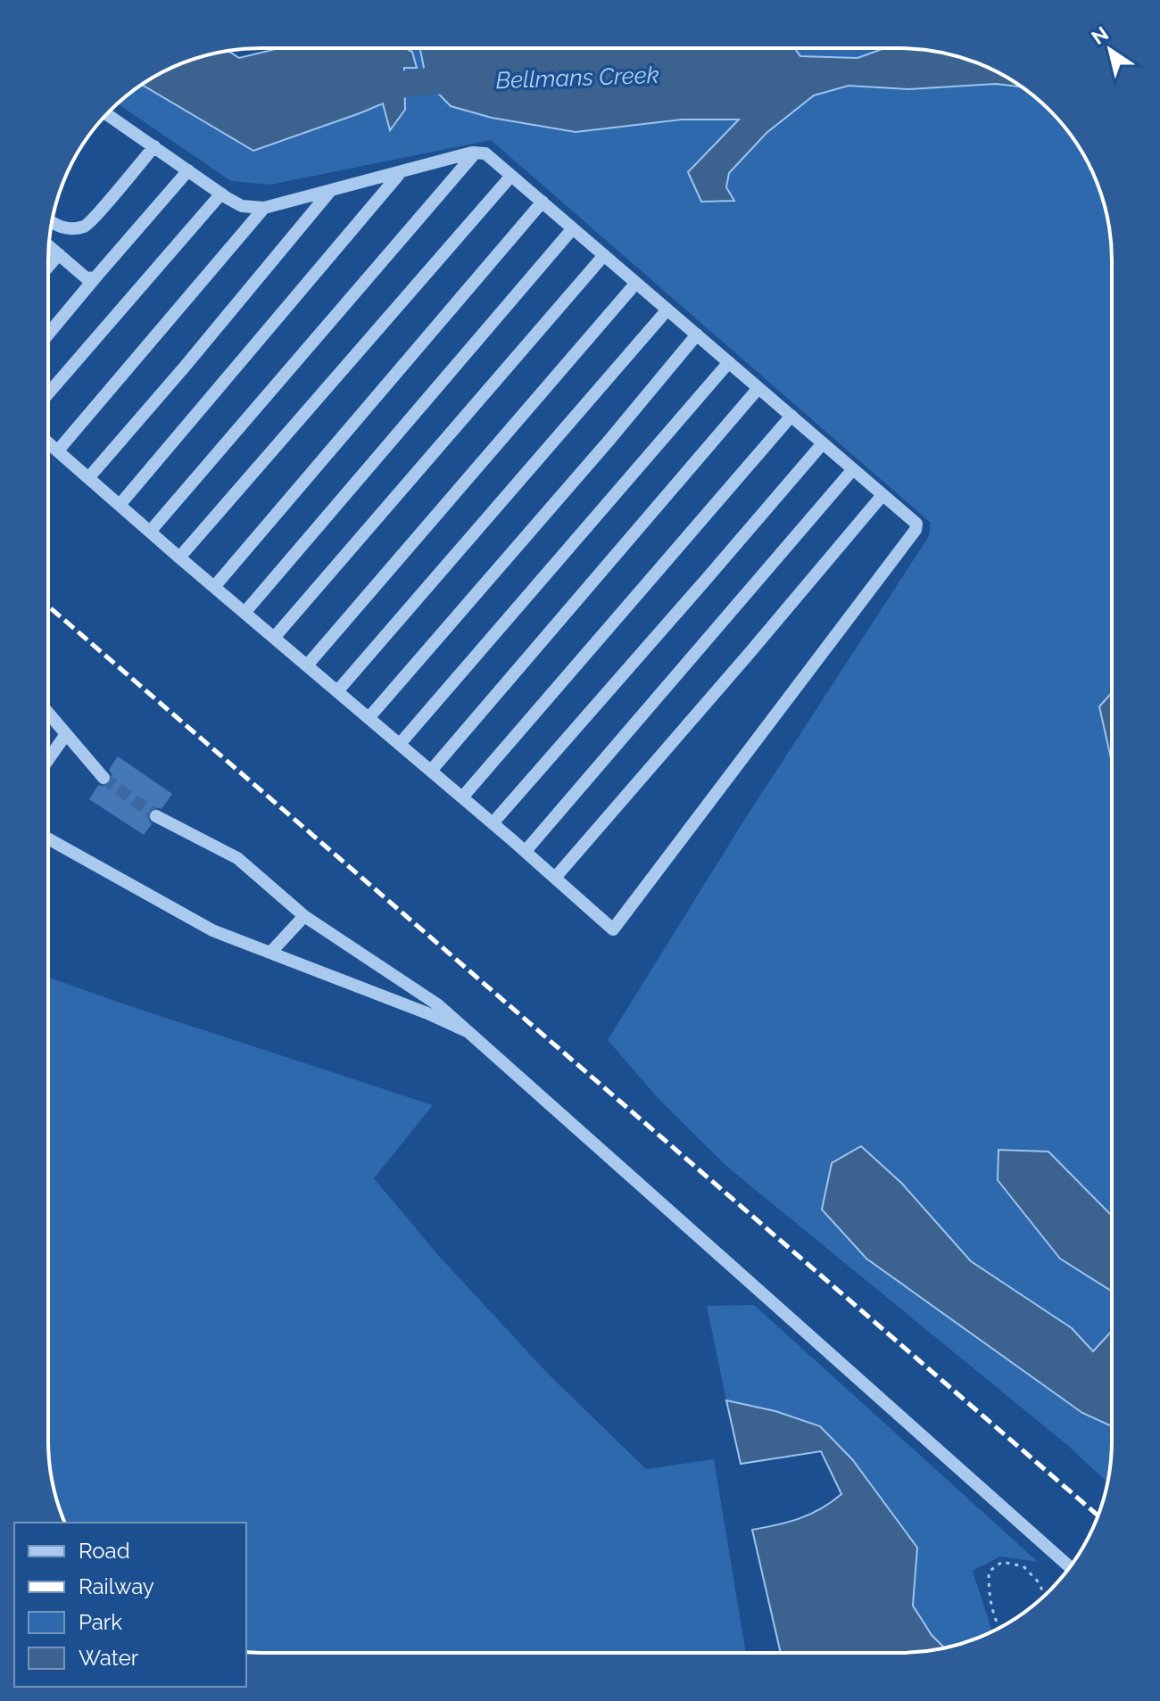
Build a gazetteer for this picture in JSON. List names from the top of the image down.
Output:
{
  "water": ["Bellmans Creek"],
  "legend": [
    "Road",
    "Railway",
    "Park",
    "Water"
  ],
  "north": "top left"
}
